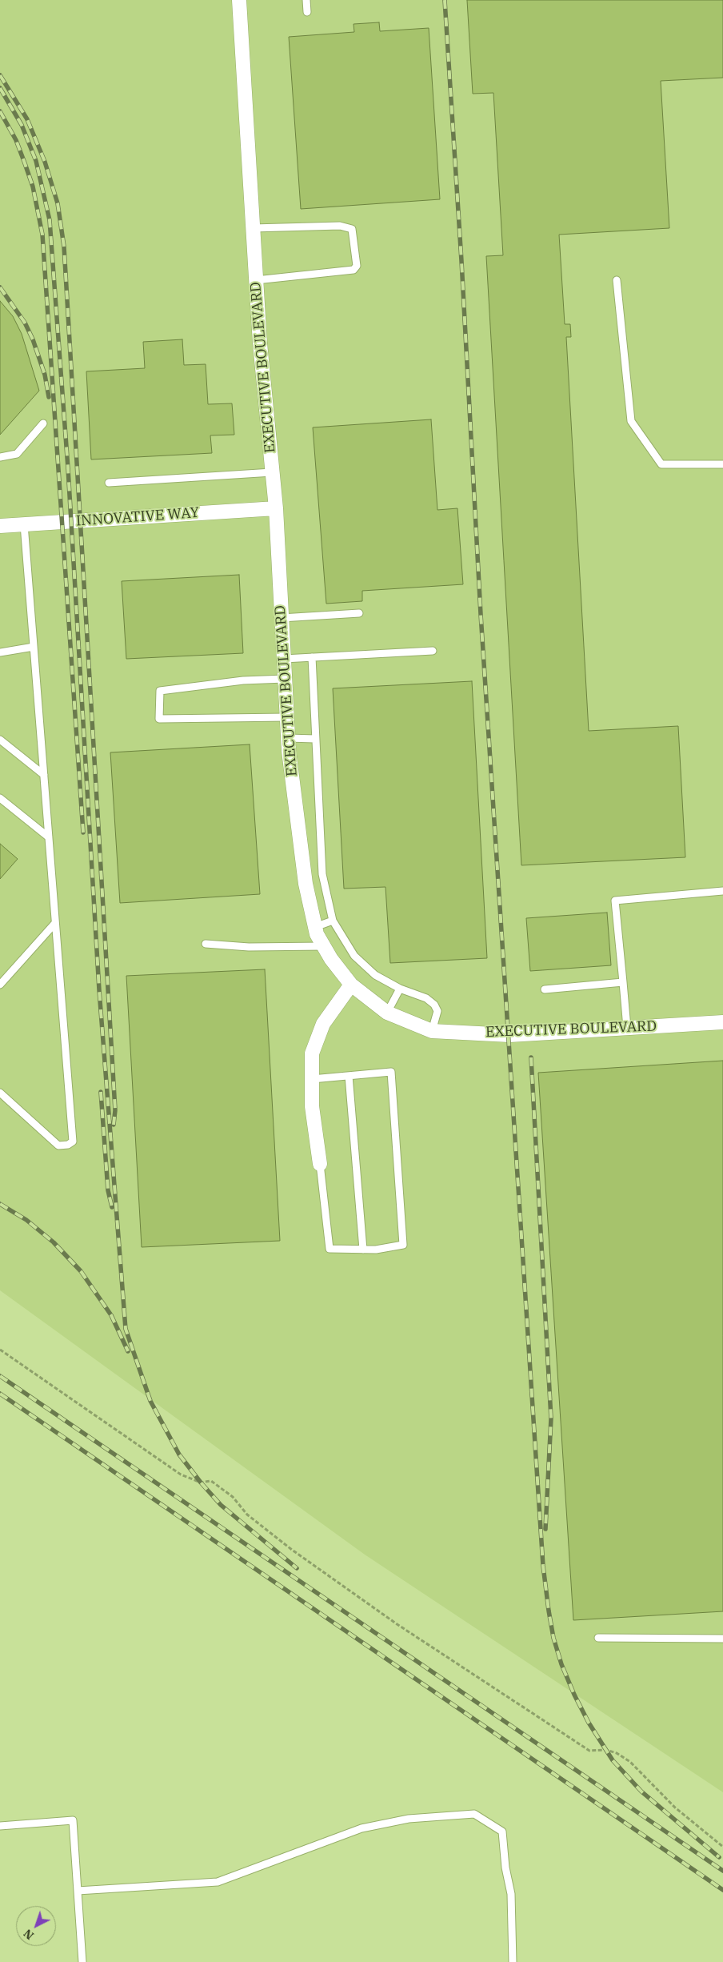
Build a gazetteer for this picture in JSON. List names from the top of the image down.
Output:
{
  "streets": {
    "street": ["EXECUTIVE BOULEVARD", "INNOVATIVE WAY"]
  },
  "crossings": [
    ["EXECUTIVE BOULEVARD", "INNOVATIVE WAY"]
  ],
  "north": "bottom left"
}
